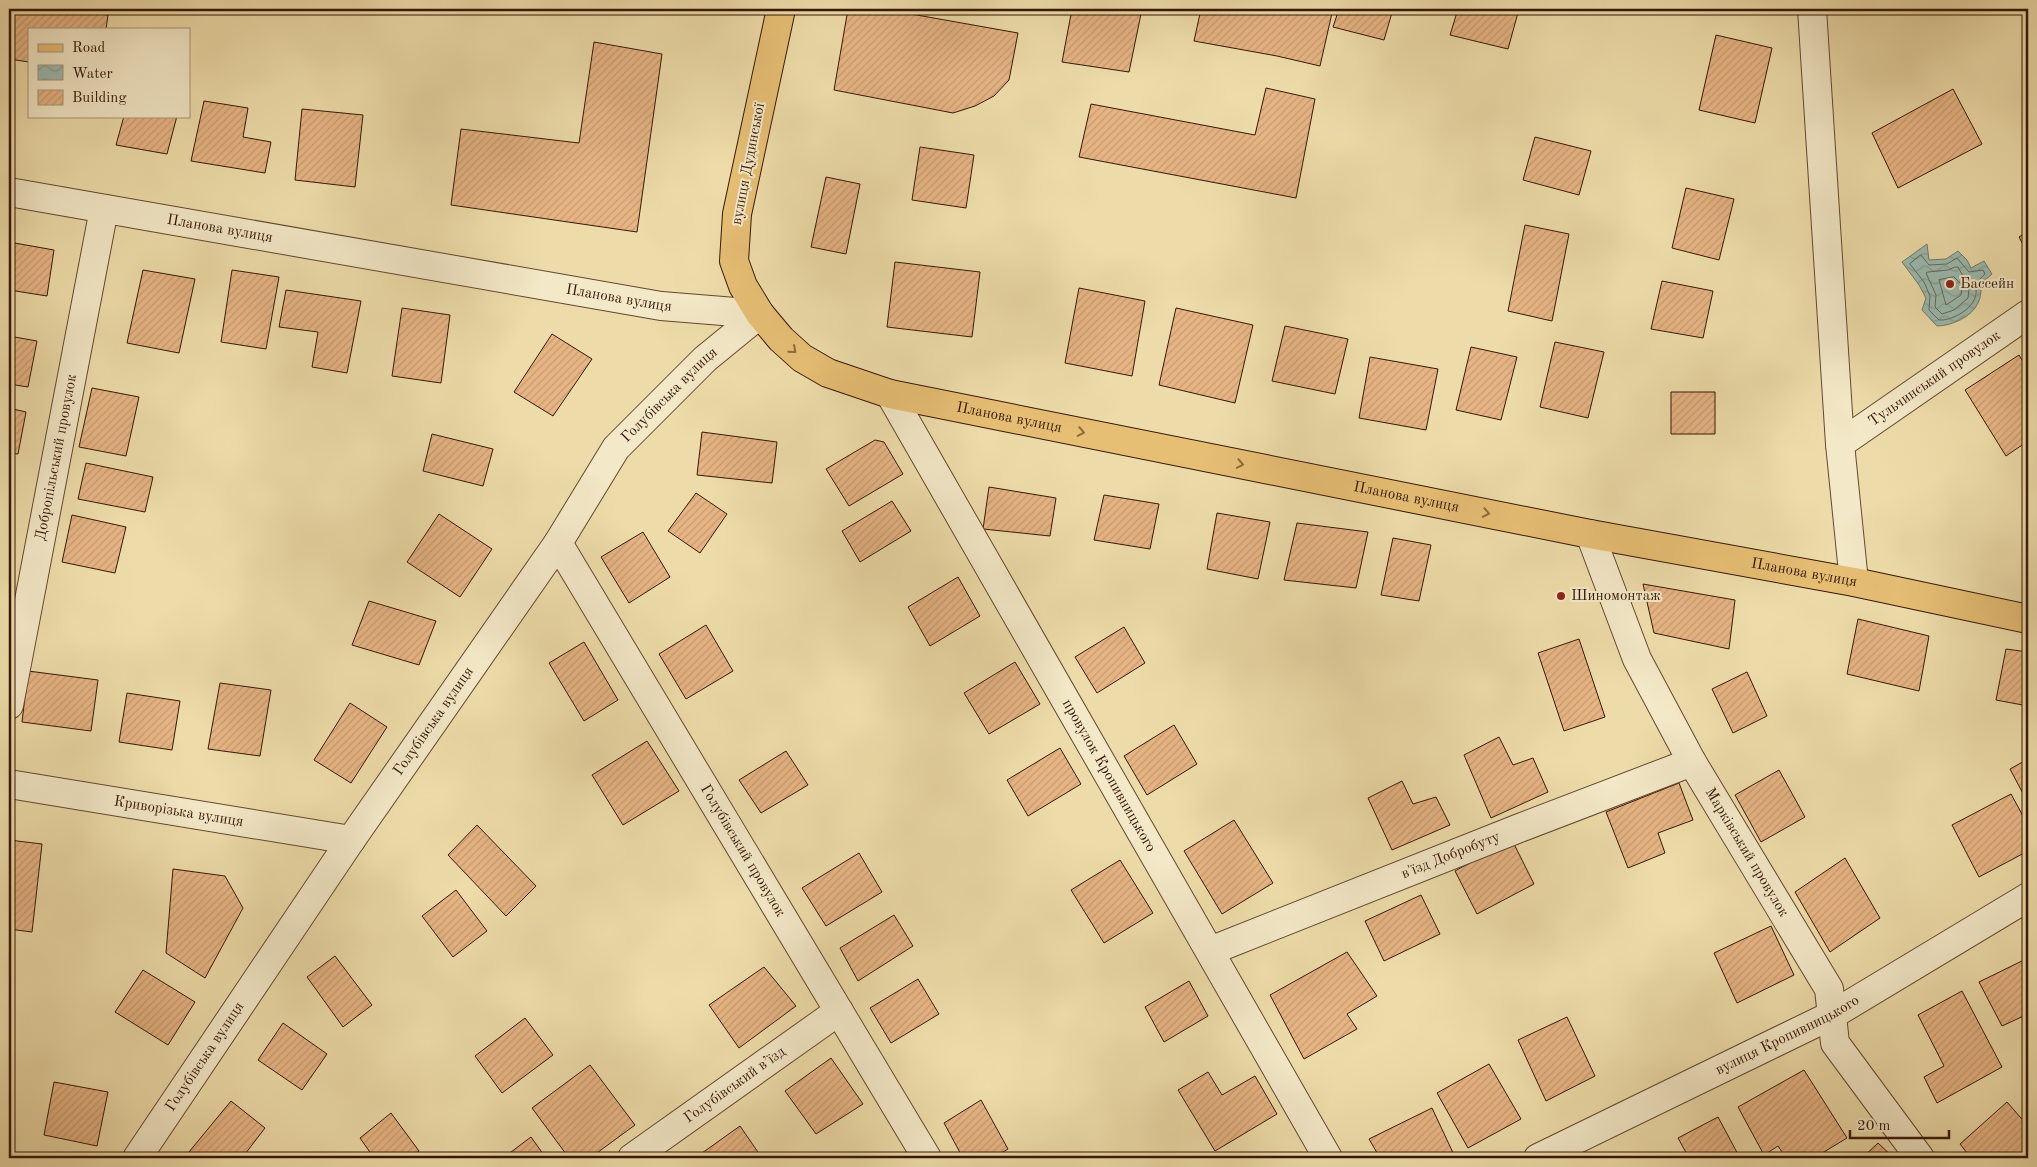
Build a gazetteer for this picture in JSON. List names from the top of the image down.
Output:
{
  "streets": {
    "main road": ["вулиця Дудинської", "Планова вулиця"],
    "street": [
      "Тульчинський провулок",
      "Голубівська вулиця",
      "Добропільський провулок",
      "провулок Кропивницького",
      "Криворізька вулиця",
      "Голубівський провулок",
      "Марківський провулок",
      "в'їзд Добробуту",
      "вулиця Кропивницького",
      "Голубівський в’їзд"
    ]
  },
  "crossings": [
    ["вулиця Дудинської", "Планова вулиця"],
    ["вулиця Дудинської", "Голубівська вулиця"],
    ["Планова вулиця", "Голубівська вулиця"],
    ["Планова вулиця", "Добропільський провулок"],
    ["Планова вулиця", "провулок Кропивницького"],
    ["Планова вулиця", "Марківський провулок"],
    ["Голубівська вулиця", "Криворізька вулиця"],
    ["Голубівська вулиця", "Голубівський провулок"],
    ["провулок Кропивницького", "в'їзд Добробуту"],
    ["Голубівський провулок", "Голубівський в’їзд"],
    ["Марківський провулок", "в'їзд Добробуту"],
    ["Марківський провулок", "вулиця Кропивницького"]
  ],
  "one_way": ["Планова вулиця"],
  "places": ["Бассейн", "Шиномонтаж"],
  "legend": ["Road", "Water", "Building"],
  "scale_bar": "20 m"
}
